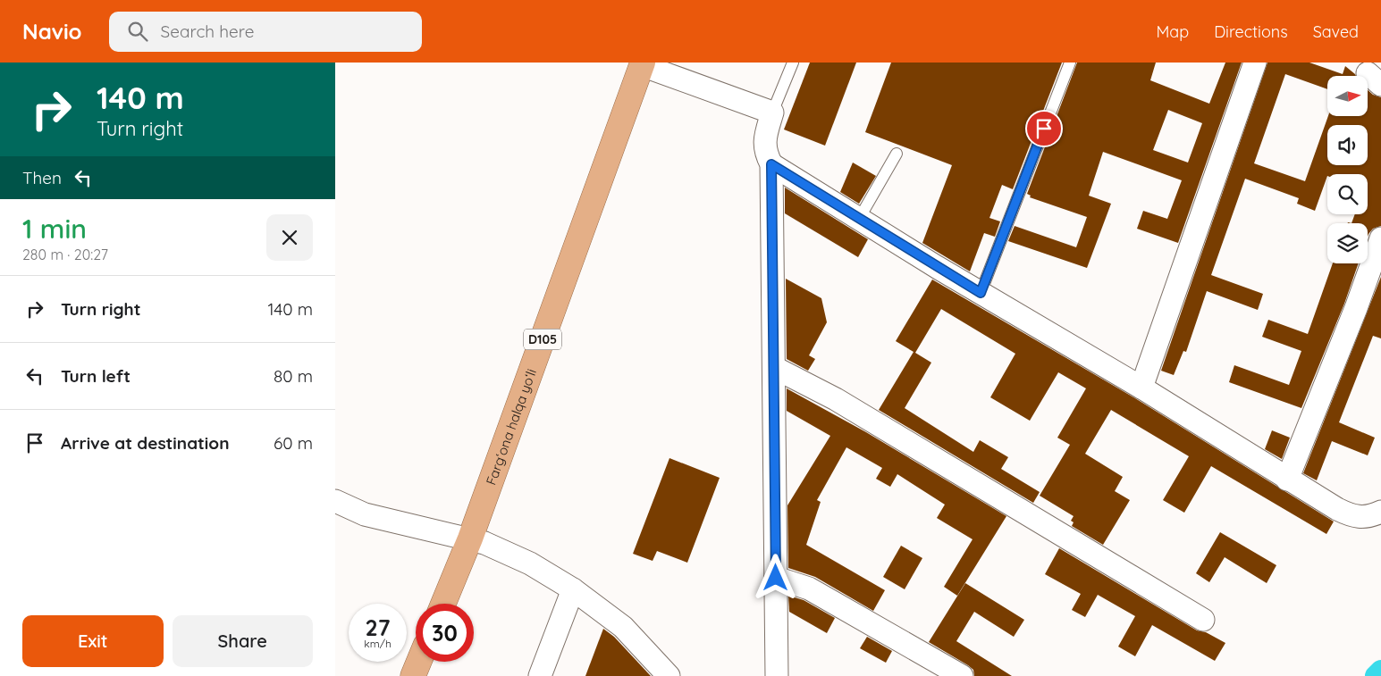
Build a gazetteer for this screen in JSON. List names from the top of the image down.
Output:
{
  "streets": {
    "highway": ["D105", "Farg‘ona halqa yo‘li"]
  },
  "north": "right",
  "page": {
    "header": "Navio",
    "search": "Search here",
    "nav": ["Map", "Directions", "Saved"],
    "turn": ["140 m", "Turn right"],
    "then": "Then",
    "heading": ["1 min", "280 m · 20:27"],
    "list": [
      {
        "name": "Turn right",
        "value": "140 m"
      },
      {
        "name": "Turn left",
        "value": "80 m"
      },
      {
        "name": "Arrive at destination",
        "value": "60 m"
      }
    ],
    "speed": "27 km/h",
    "limit": "30",
    "buttons": ["Exit", "Share"]
  }
}
